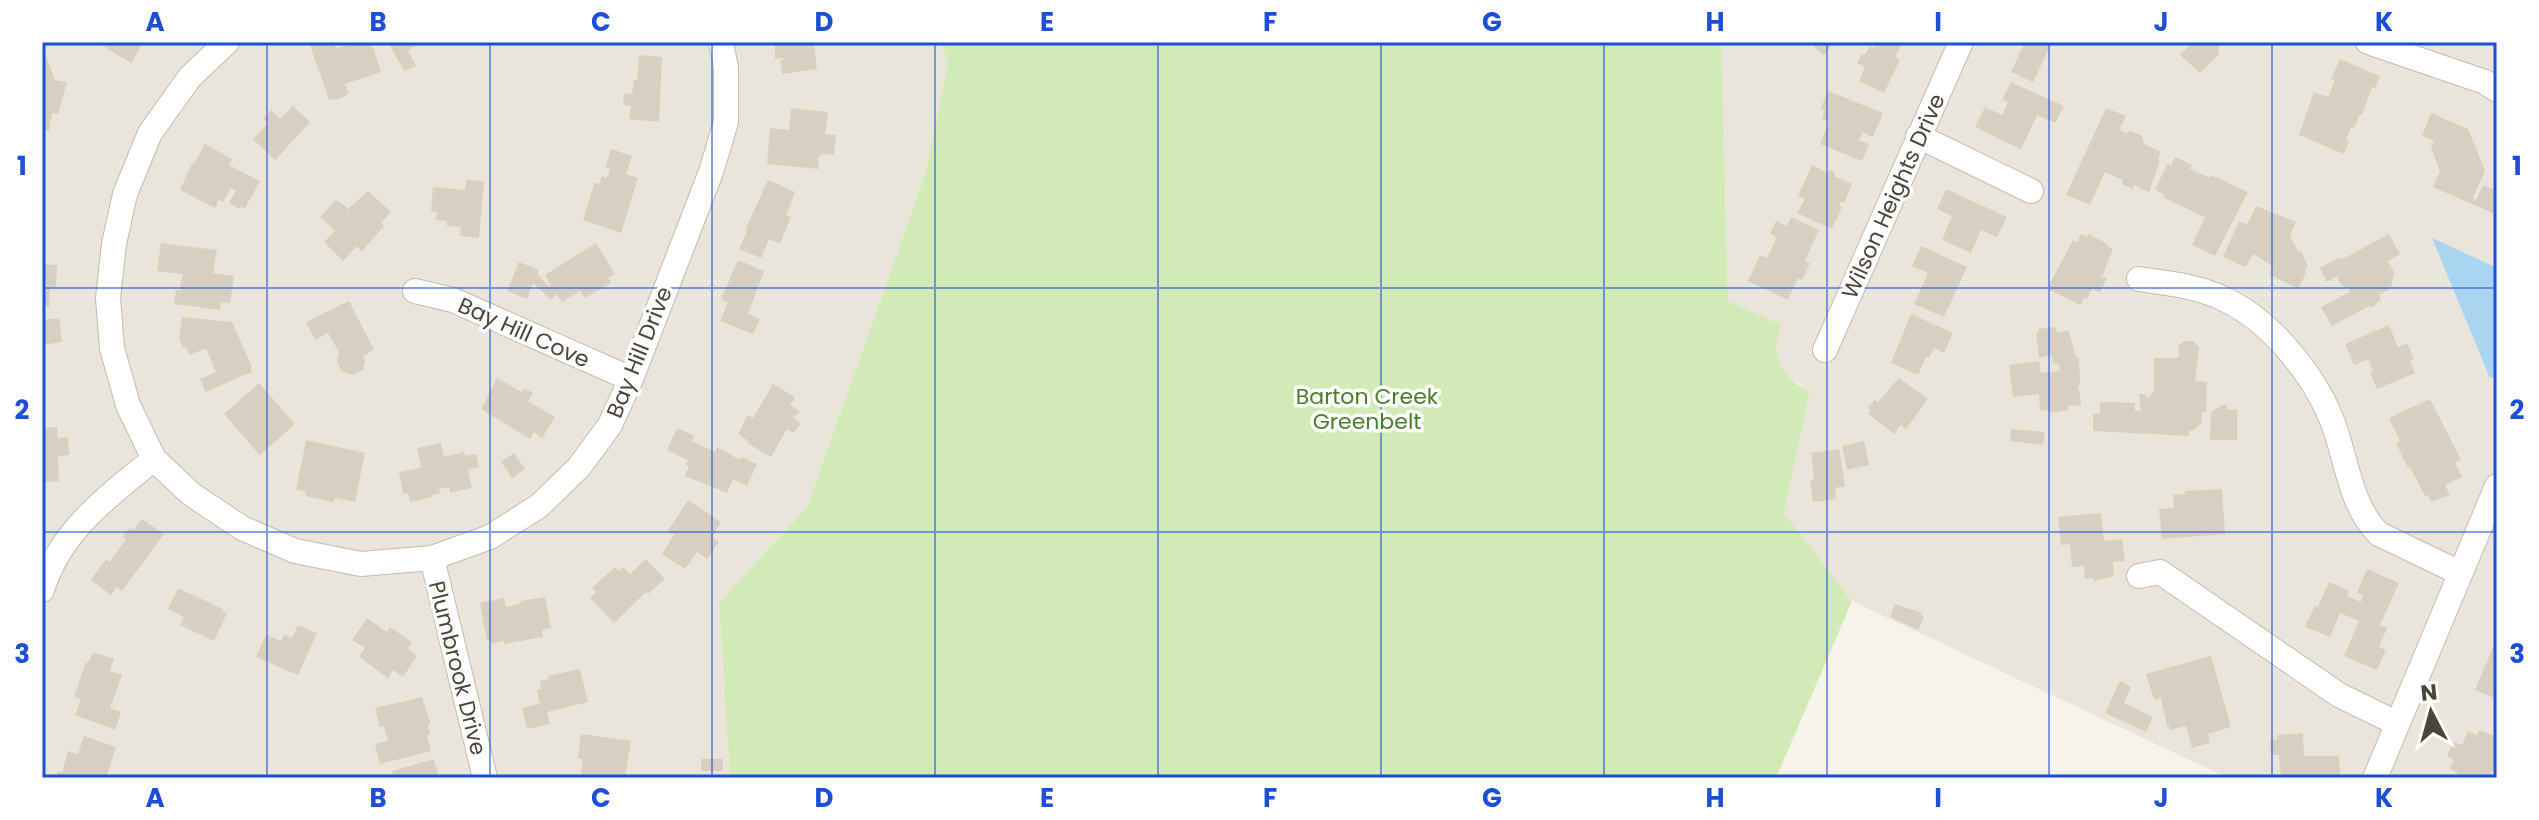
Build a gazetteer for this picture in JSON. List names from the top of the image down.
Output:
{
  "streets": {
    "street": [
      "Wilson Heights Drive",
      "Bay Hill Cove",
      "Bay Hill Drive",
      "Plumbrook Drive"
    ]
  },
  "crossings": [
    ["Bay Hill Cove", "Bay Hill Drive"],
    ["Bay Hill Drive", "Plumbrook Drive"]
  ],
  "parks": ["Barton Creek Greenbelt"],
  "north": "top",
  "grid": {
    "columns": [
      "A",
      "B",
      "C",
      "D",
      "E",
      "F",
      "G",
      "H",
      "I",
      "J",
      "K"
    ],
    "rows": ["1", "2", "3"]
  }
}
